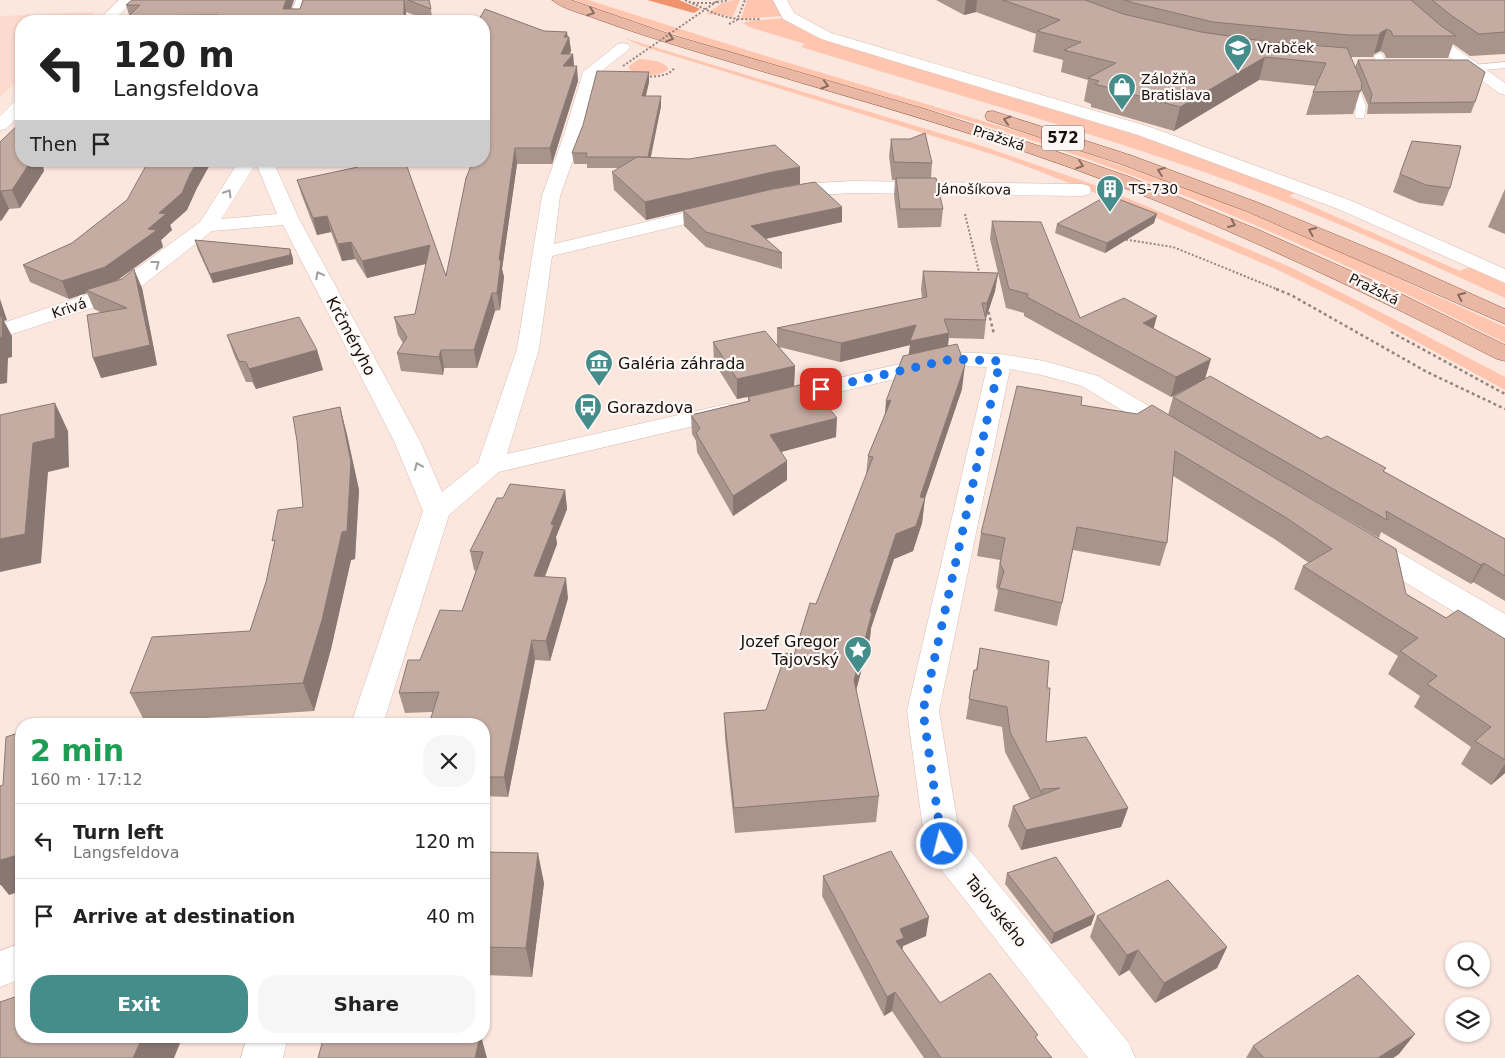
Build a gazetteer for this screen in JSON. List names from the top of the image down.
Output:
{
  "streets": {
    "main road": ["Pražská", "572"],
    "street": [
      "Jánošíkova",
      "Krivá",
      "Krčméryho",
      "Tajovského"
    ]
  },
  "one_way": ["Krivá", "Krčméryho"],
  "places": {
    "school or university": ["Vrabček"],
    "shop": ["Záložňa Bratislava"],
    "building": ["TS-730"],
    "museum": ["Galéria záhrada"],
    "bus stop": ["Gorazdova"],
    "place": ["Jozef Gregor Tajovský"]
  },
  "page": {
    "turn": ["120 m", "Langsfeldova"],
    "then": "Then",
    "heading": ["2 min", "160 m · 17:12"],
    "list": [
      {
        "name": "Turn left",
        "note": "Langsfeldova",
        "value": "120 m"
      },
      {
        "name": "Arrive at destination",
        "value": "40 m"
      }
    ],
    "buttons": ["Exit", "Share"]
  }
}
